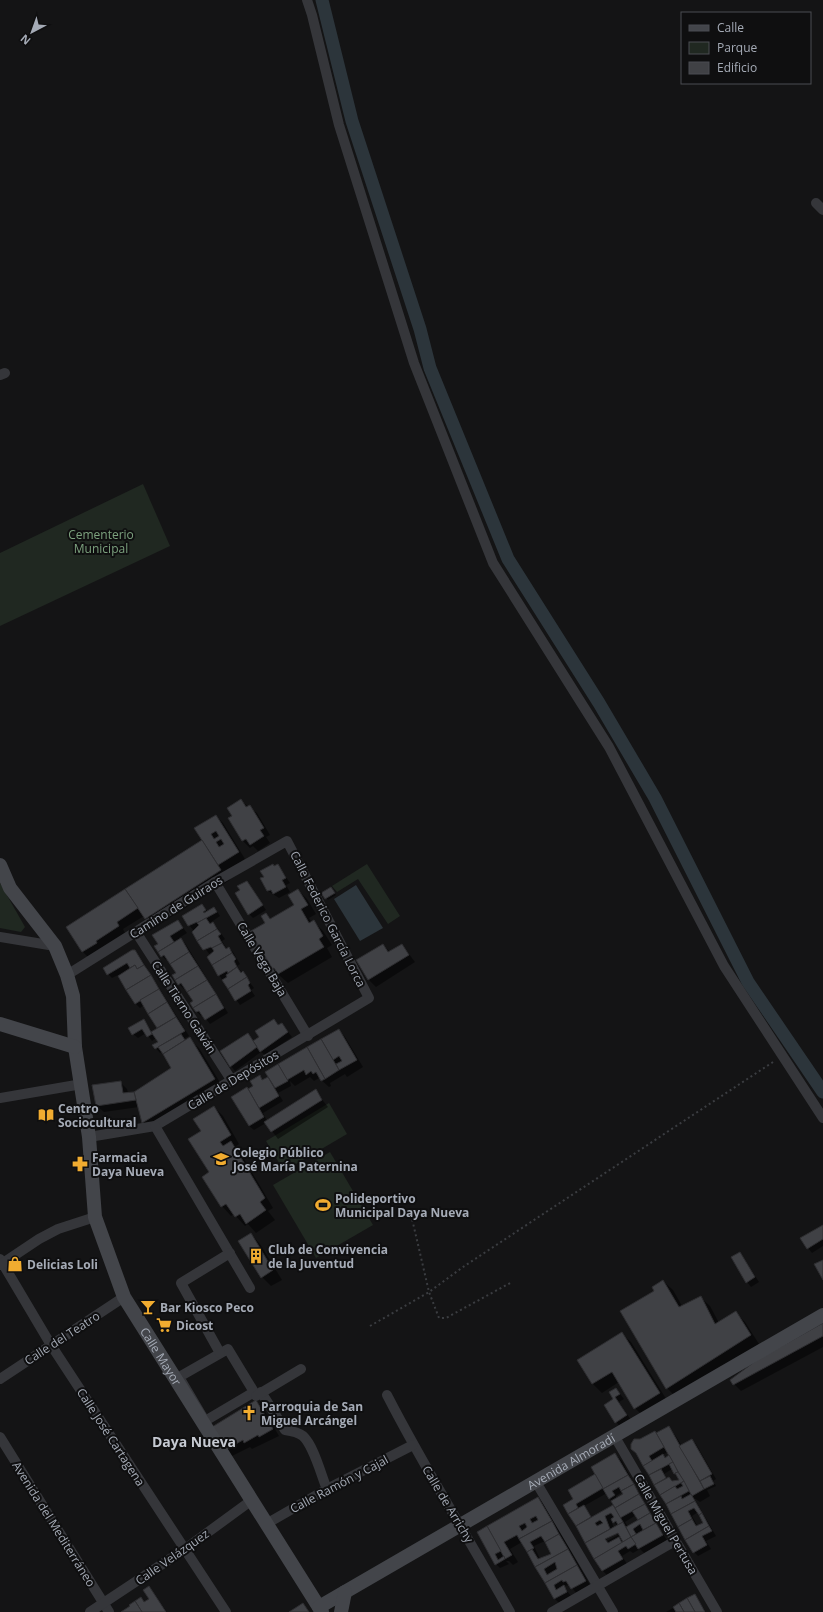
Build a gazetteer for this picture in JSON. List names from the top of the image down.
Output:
{
  "streets": {
    "street": [
      "Camino de Guiraos",
      "Calle Federico García Lorca",
      "Calle Vega Baja",
      "Calle Tierno Galván",
      "Calle de Depósitos",
      "Calle del Teatro",
      "Calle Mayor",
      "Calle José Cartagena",
      "Avenida Almoradí",
      "Calle Ramón y Cajal",
      "Calle de Arrichy",
      "Avenida del Mediterráneo",
      "Calle Miguel Pertusa",
      "Calle Velázquez"
    ]
  },
  "crossings": [
    ["Camino de Guiraos", "Calle Federico García Lorca"],
    ["Camino de Guiraos", "Calle Vega Baja"],
    ["Camino de Guiraos", "Calle Tierno Galván"],
    ["Camino de Guiraos", "Calle Mayor"],
    ["Calle Federico García Lorca", "Calle de Depósitos"],
    ["Calle Vega Baja", "Calle de Depósitos"],
    ["Calle Tierno Galván", "Calle de Depósitos"],
    ["Calle de Depósitos", "Calle Mayor"],
    ["Calle del Teatro", "Calle Mayor"],
    ["Calle del Teatro", "Calle José Cartagena"],
    ["Calle Mayor", "Avenida Almoradí"],
    ["Calle Mayor", "Calle Ramón y Cajal"],
    ["Calle Mayor", "Calle Velázquez"],
    ["Calle José Cartagena", "Calle Velázquez"],
    ["Avenida Almoradí", "Calle de Arrichy"],
    ["Avenida Almoradí", "Calle Miguel Pertusa"],
    ["Calle Ramón y Cajal", "Calle de Arrichy"],
    ["Avenida del Mediterráneo", "Calle Velázquez"]
  ],
  "districts": ["Daya Nueva"],
  "parks": ["Cementerio Municipal"],
  "places": {
    "library": ["Centro Sociocultural"],
    "school or university": ["Colegio Público José María Paternina"],
    "pharmacy": ["Farmacia Daya Nueva"],
    "sports": ["Polideportivo Municipal Daya Nueva"],
    "building": ["Club de Convivencia de la Juventud"],
    "shop": ["Delicias Loli"],
    "bar": ["Bar Kiosco Peco"],
    "supermarket": ["Dicost"],
    "church": ["Parroquia de San Miguel Arcángel"]
  },
  "legend": ["Calle", "Parque", "Edificio"],
  "north": "bottom left"
}
